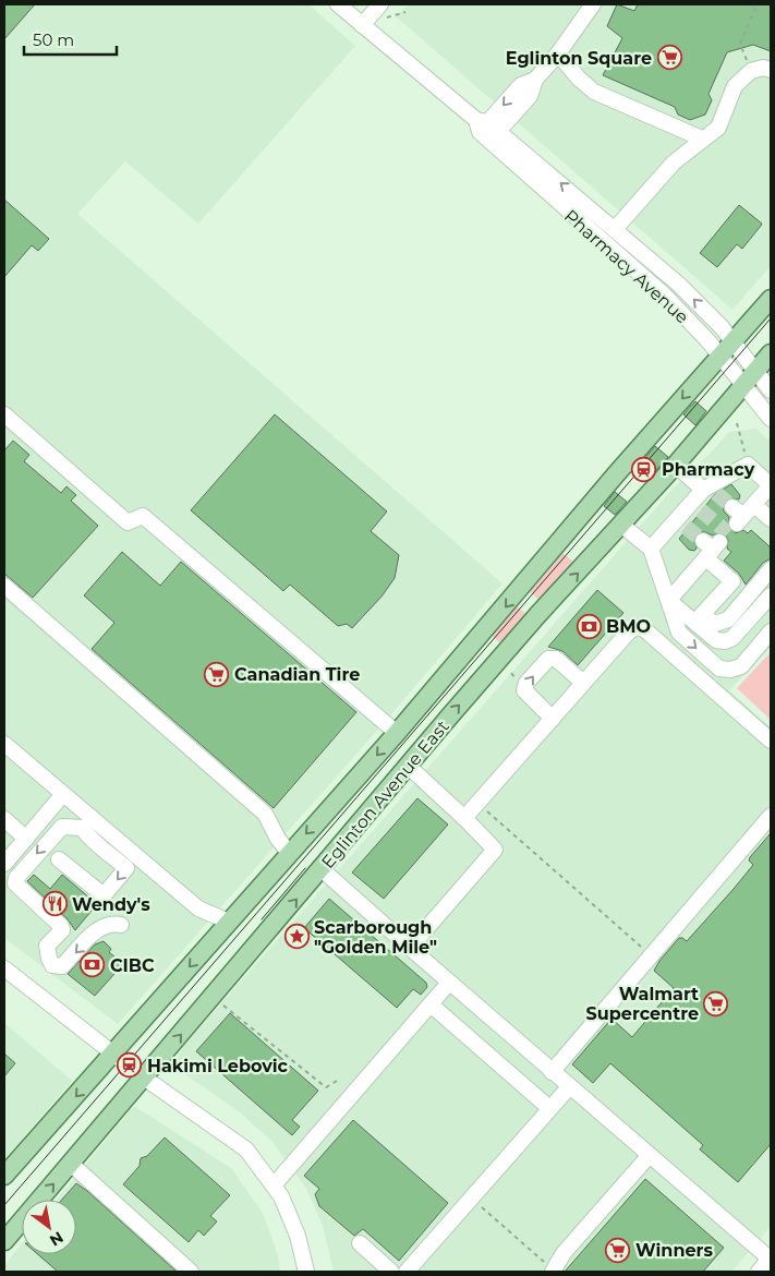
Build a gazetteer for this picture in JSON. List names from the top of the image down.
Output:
{
  "streets": {
    "main road": ["Eglinton Avenue East"],
    "street": ["Pharmacy Avenue"]
  },
  "crossings": [
    ["Pharmacy Avenue", "Eglinton Avenue East"]
  ],
  "places": {
    "supermarket": [
      "Eglinton Square",
      "Canadian Tire",
      "Walmart Supercentre",
      "Winners"
    ],
    "station": ["Pharmacy", "Hakimi Lebovic"],
    "bank": ["BMO", "CIBC"],
    "restaurant": ["Wendy's"],
    "place": ["Scarborough \"Golden Mile\""]
  },
  "scale_bar": "50 m",
  "north": "bottom right"
}
